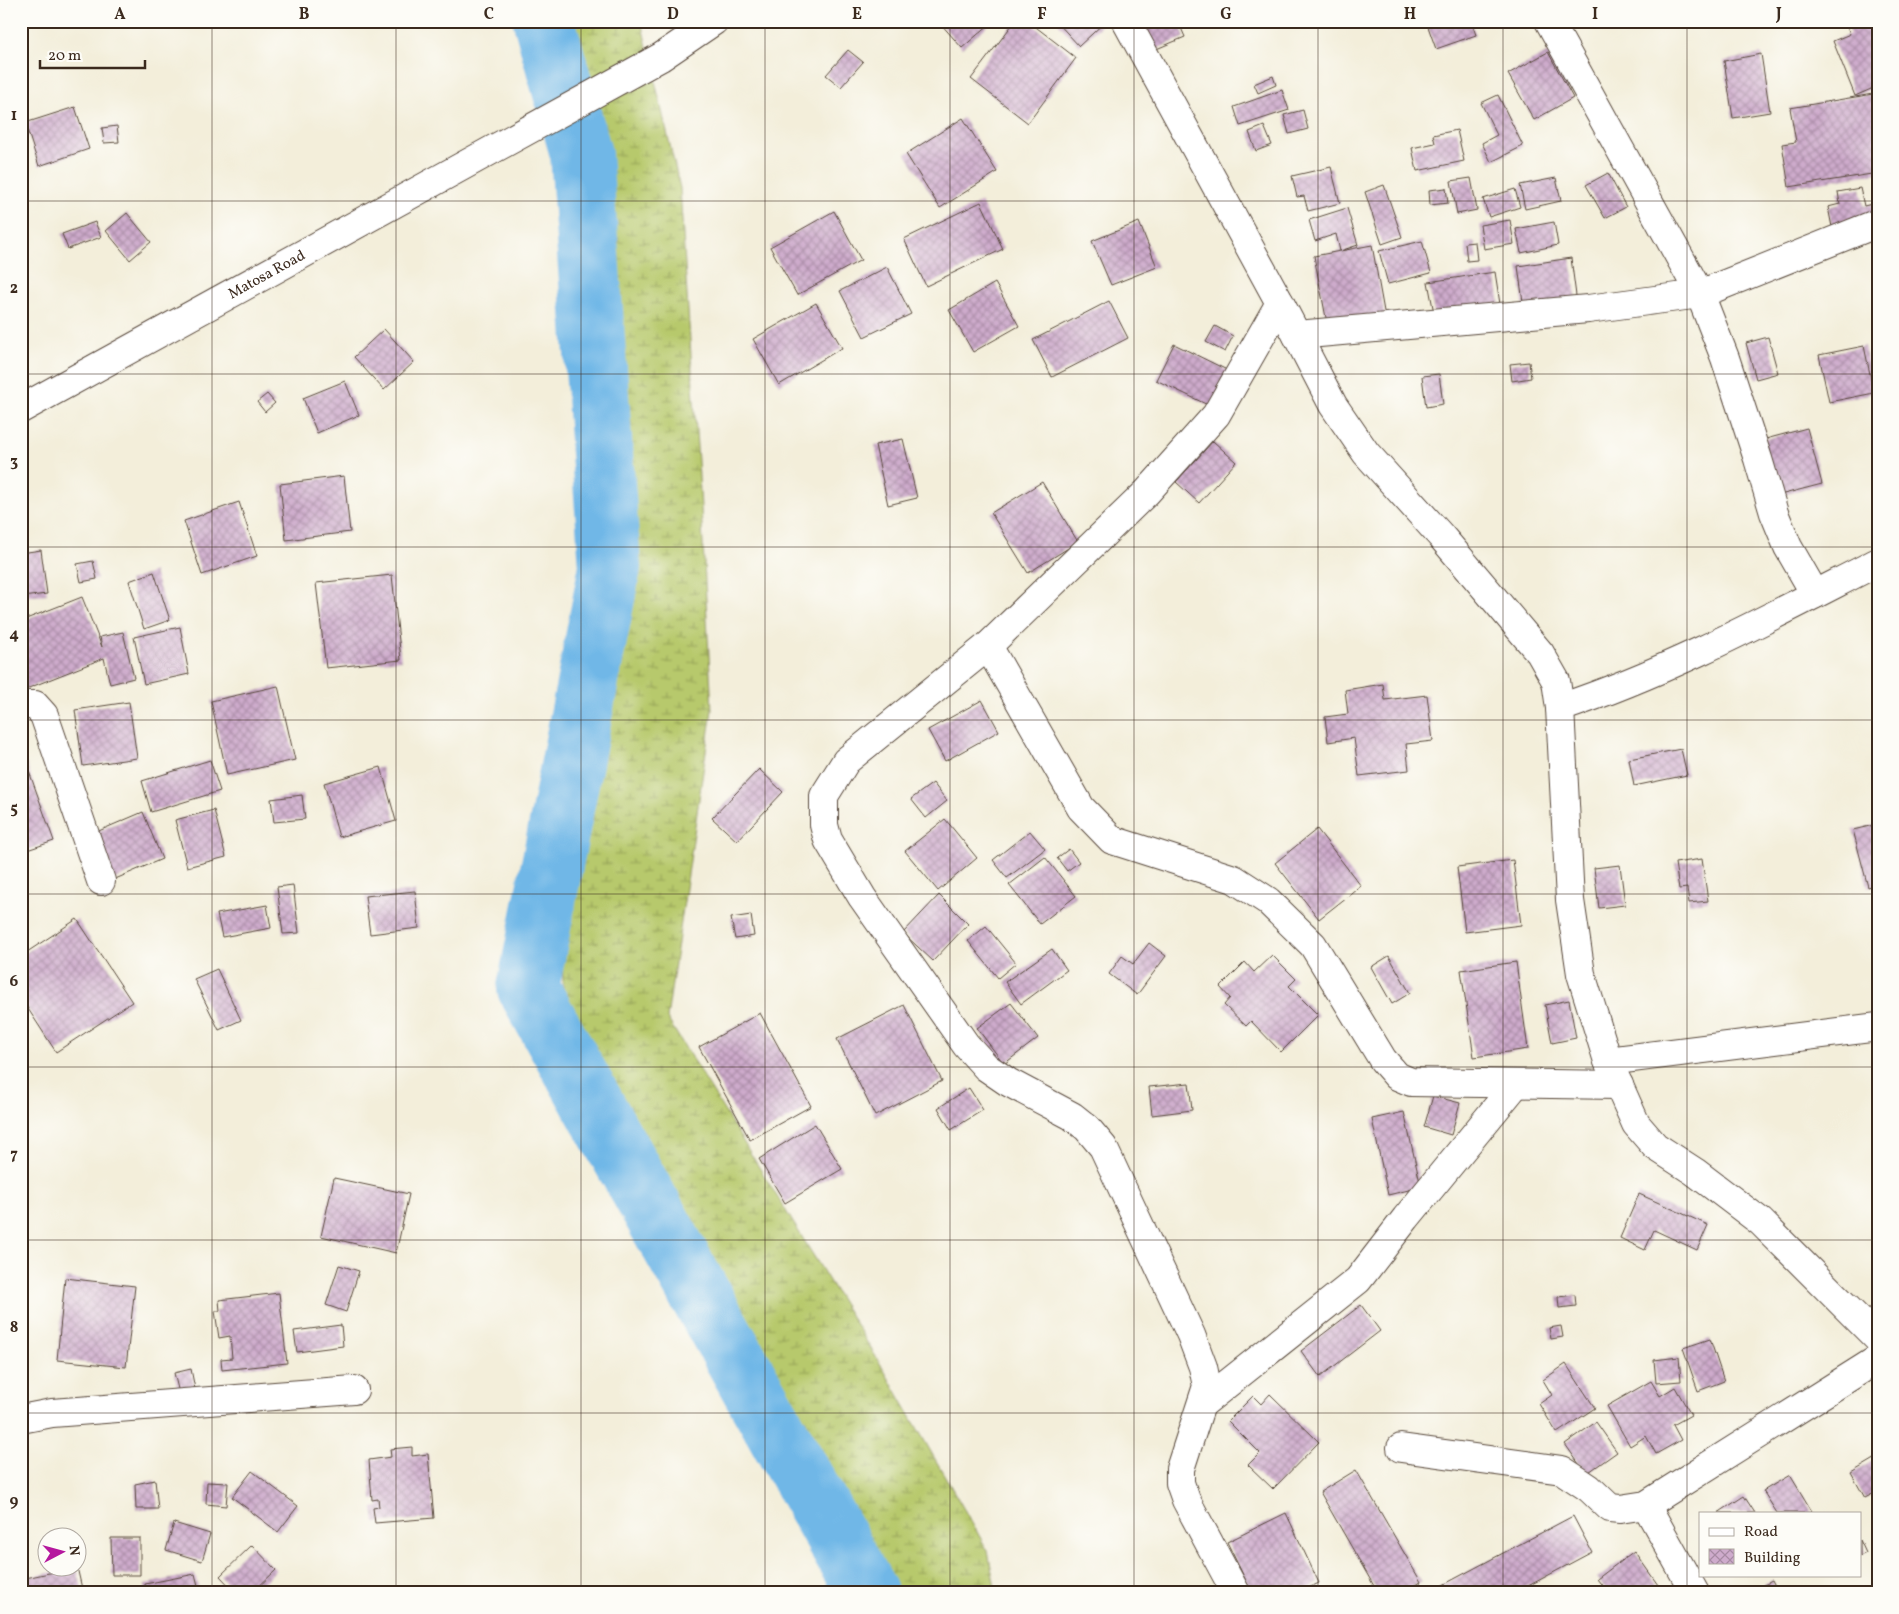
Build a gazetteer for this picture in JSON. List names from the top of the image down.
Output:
{
  "streets": {
    "street": ["Matosa Road"]
  },
  "legend": ["Road", "Building"],
  "scale_bar": "20 m",
  "north": "right",
  "grid": {
    "columns": [
      "A",
      "B",
      "C",
      "D",
      "E",
      "F",
      "G",
      "H",
      "I",
      "J"
    ],
    "rows": [
      "1",
      "2",
      "3",
      "4",
      "5",
      "6",
      "7",
      "8",
      "9"
    ]
  }
}
